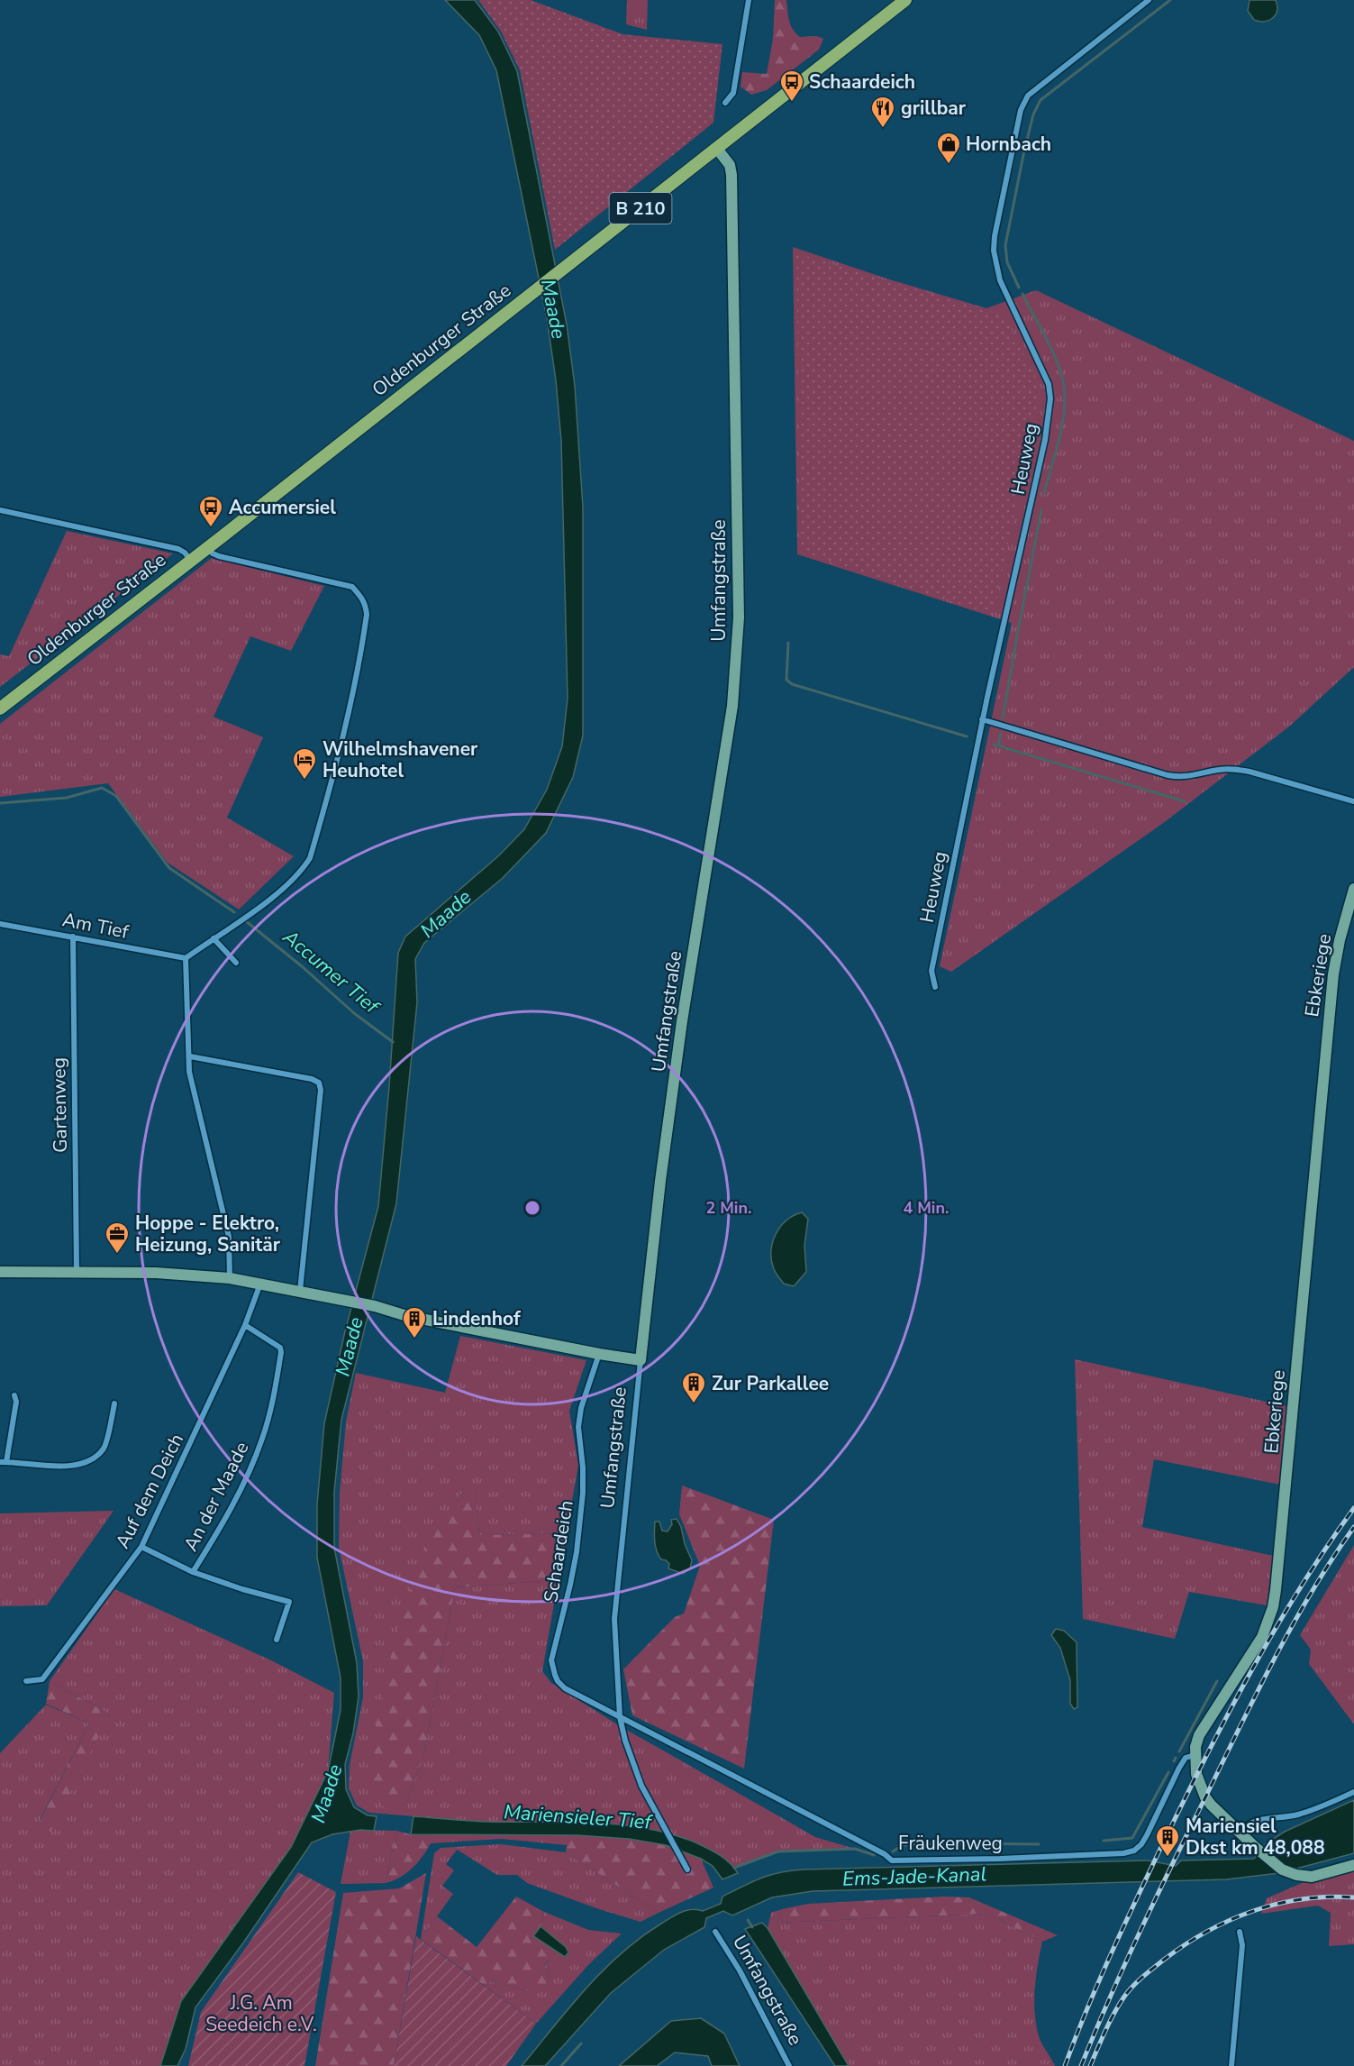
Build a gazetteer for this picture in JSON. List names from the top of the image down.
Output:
{
  "streets": {
    "main road": ["B 210", "Oldenburger Straße"],
    "street": [
      "Heuweg",
      "Umfangstraße",
      "Am Tief",
      "Ebkeriege",
      "Gartenweg",
      "Auf dem Deich",
      "An der Maade",
      "Schaardeich",
      "Fräukenweg"
    ]
  },
  "crossings": [
    ["Oldenburger Straße", "Umfangstraße"],
    ["Umfangstraße", "Schaardeich"],
    ["Umfangstraße", "Fräukenweg"],
    ["Am Tief", "Gartenweg"],
    ["Ebkeriege", "Fräukenweg"],
    ["Auf dem Deich", "An der Maade"],
    ["Schaardeich", "Fräukenweg"]
  ],
  "water": [
    "Maade",
    "Accumer Tief",
    "Mariensieler Tief",
    "Ems-Jade-Kanal"
  ],
  "parks": ["J.G. Am Seedeich e.V."],
  "places": {
    "bus stop": ["Schaardeich", "Accumersiel"],
    "restaurant": ["grillbar"],
    "shop": ["Hornbach"],
    "hotel": ["Wilhelmshavener Heuhotel"],
    "office": ["Hoppe - Elektro, Heizung, Sanitär"],
    "building": ["Lindenhof", "Zur Parkallee", "Mariensiel Dkst km 48,088"]
  },
  "rings": ["2 Min.", "4 Min."]
}
